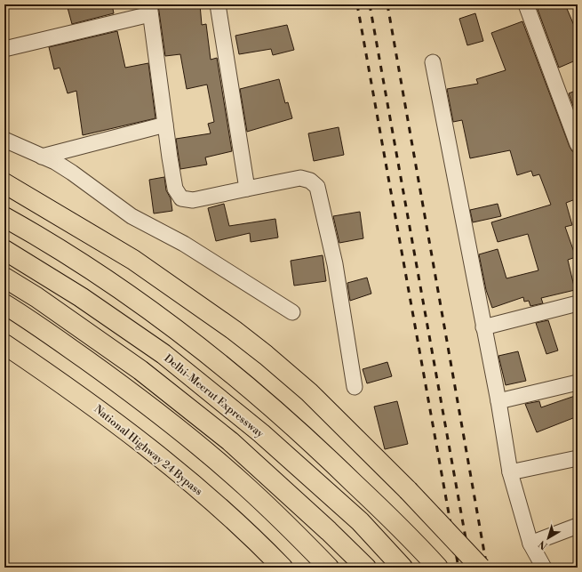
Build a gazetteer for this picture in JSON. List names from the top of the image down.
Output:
{
  "streets": {
    "highway": ["Delhi-Meerut Expressway", "National Highway 24 Bypass"]
  },
  "north": "bottom left"
}
